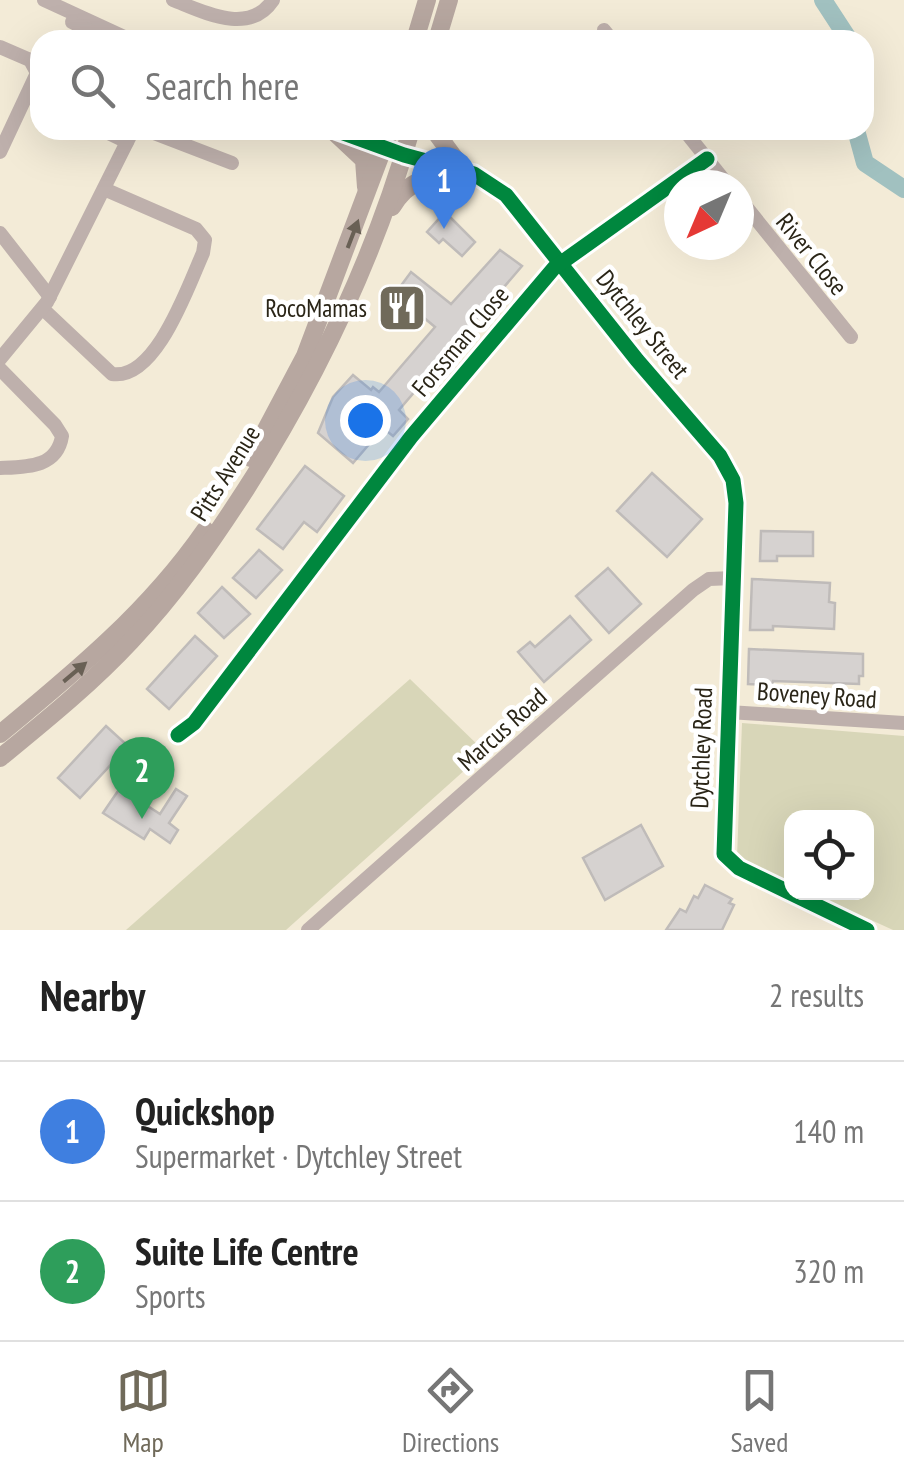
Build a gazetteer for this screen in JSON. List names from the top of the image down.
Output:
{
  "streets": {
    "main road": ["Pitts Avenue"],
    "street": [
      "River Close",
      "Dytchley Street",
      "Forssman Close",
      "Boveney Road",
      "Marcus Road",
      "Dytchley Road"
    ]
  },
  "crossings": [
    ["Dytchley Street", "Forssman Close"],
    ["Dytchley Street", "Pitts Avenue"],
    ["Dytchley Street", "Dytchley Road"],
    ["Boveney Road", "Dytchley Road"],
    ["Marcus Road", "Dytchley Road"]
  ],
  "places": {
    "restaurant": ["RocoMamas"]
  },
  "north": "bottom left",
  "page": {
    "search": "Search here",
    "pins": ["1", "2"],
    "heading": ["Nearby", "2 results"],
    "list": [
      {
        "mark": "1",
        "name": "Quickshop",
        "note": "Supermarket · Dytchley Street",
        "value": "140 m"
      },
      {
        "mark": "2",
        "name": "Suite Life Centre",
        "note": "Sports",
        "value": "320 m"
      }
    ],
    "nav": ["Map", "Directions", "Saved"]
  }
}
